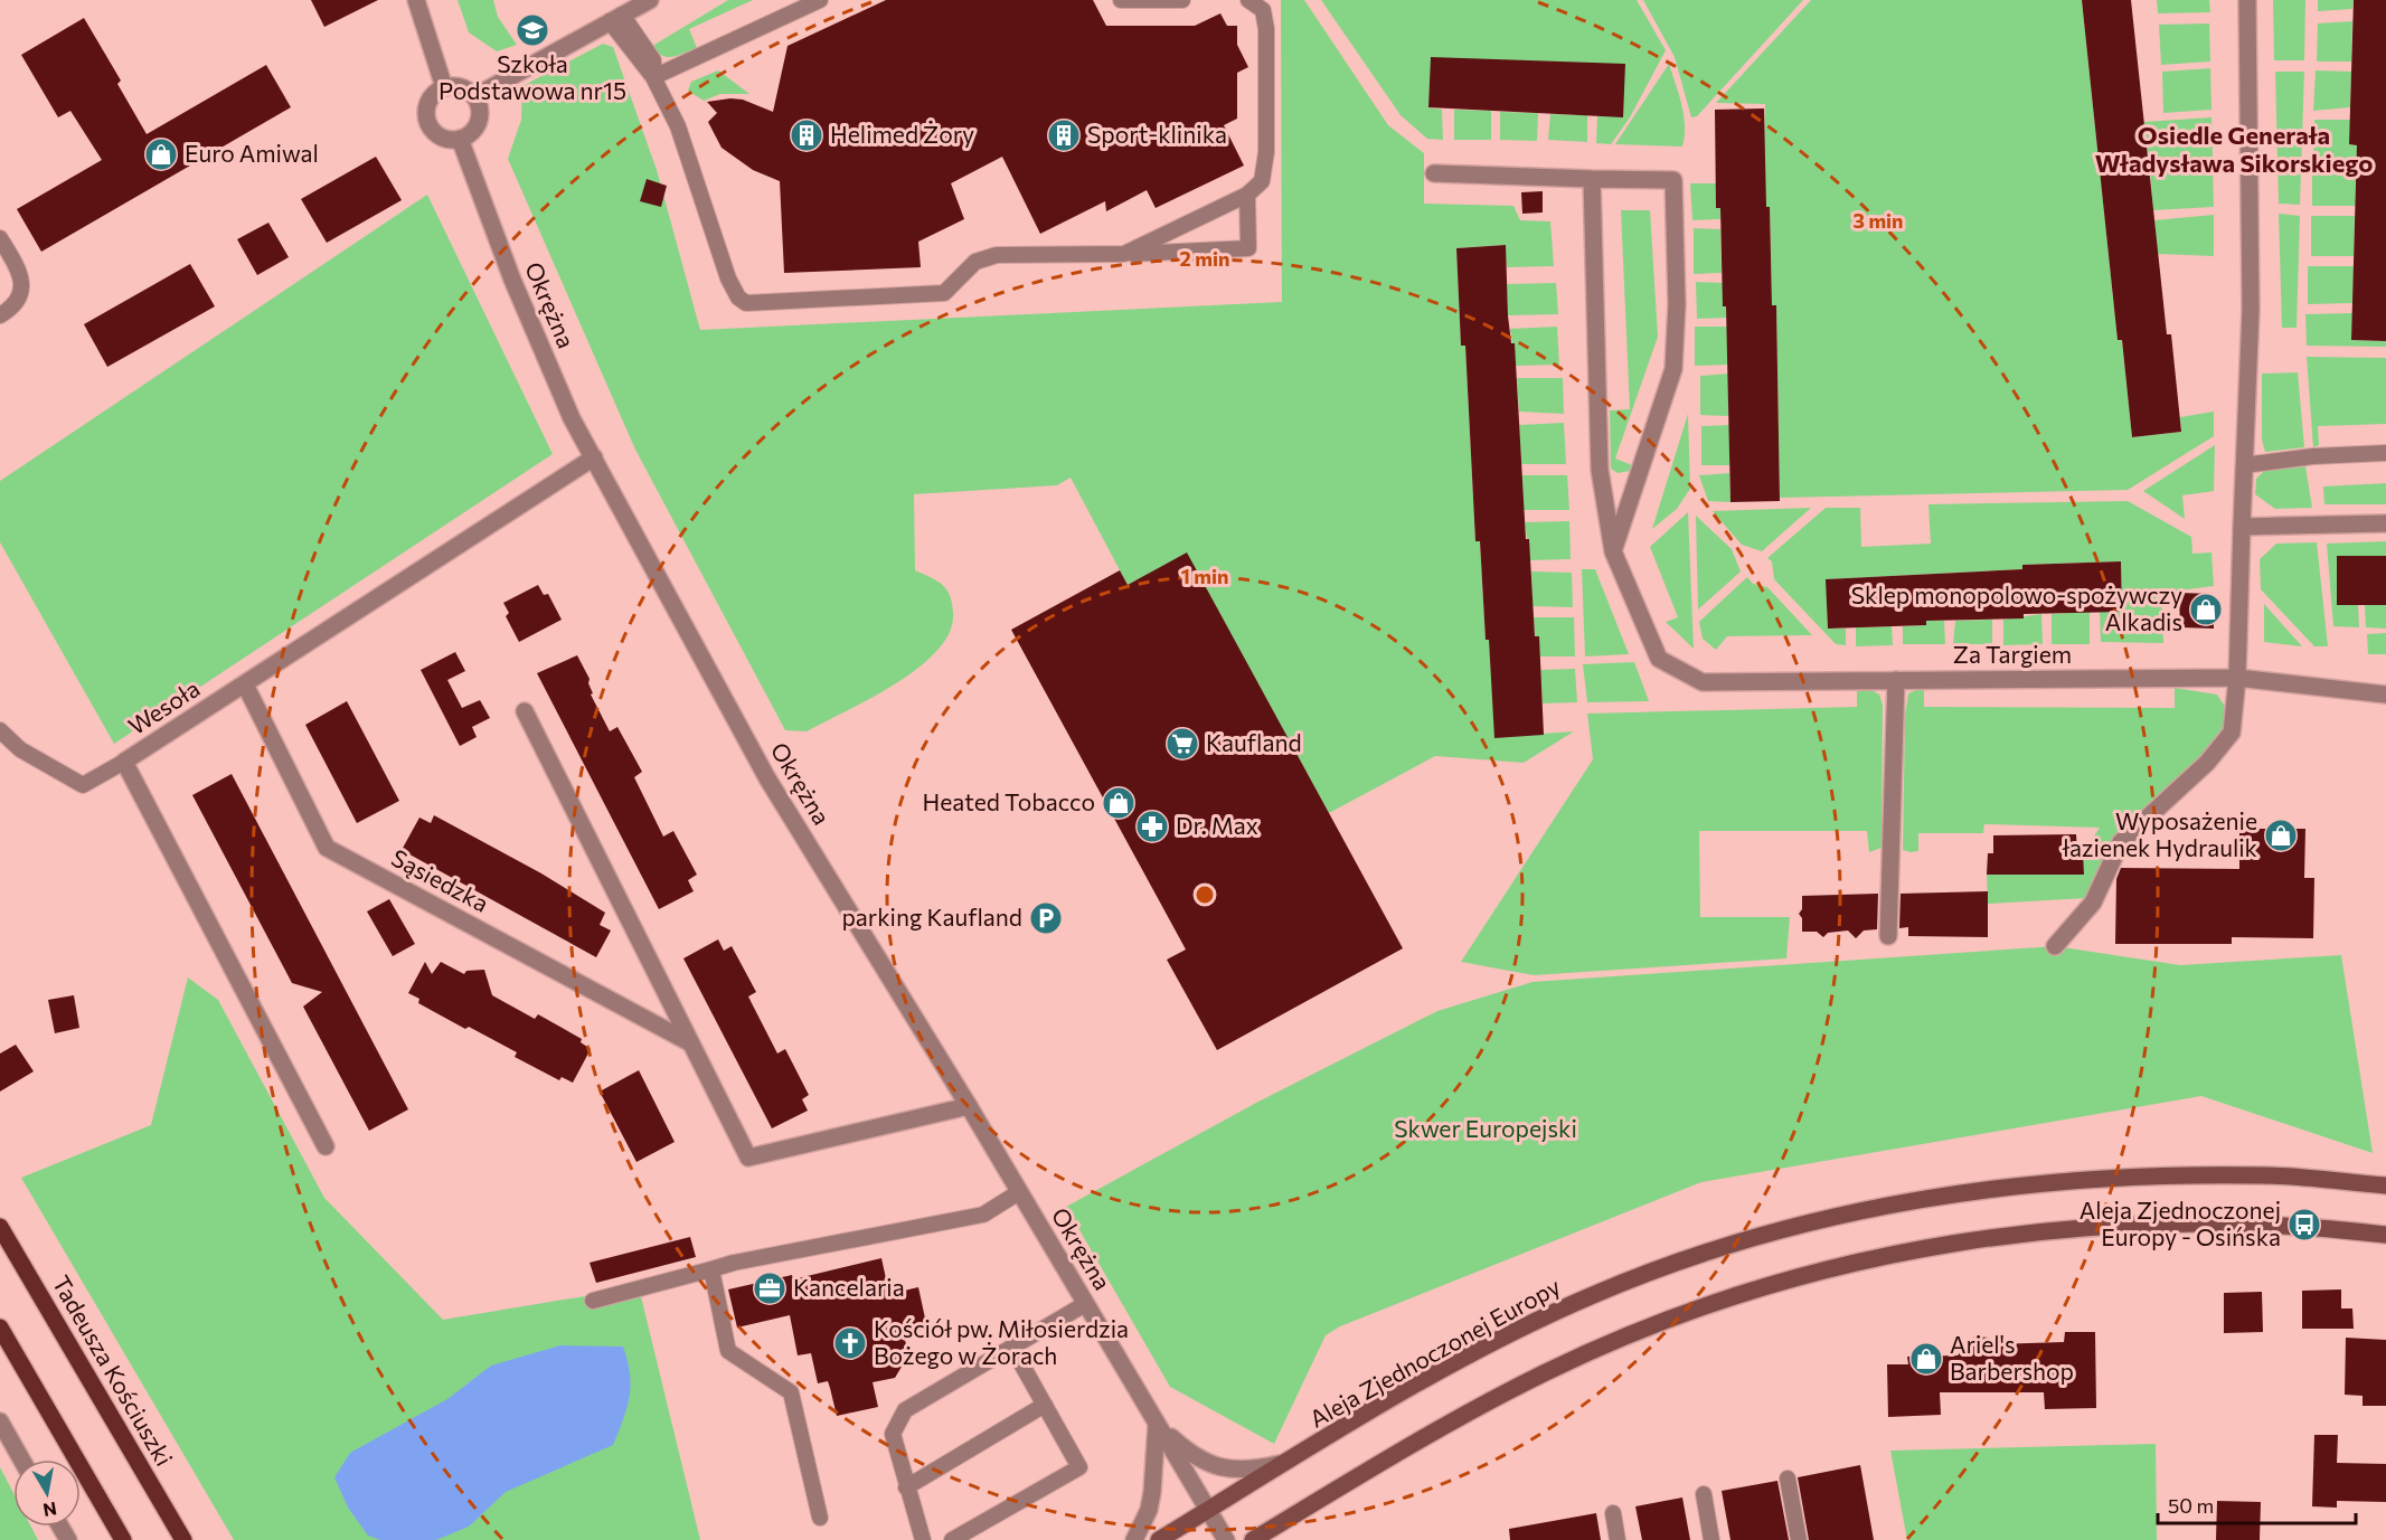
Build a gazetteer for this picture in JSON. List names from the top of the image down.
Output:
{
  "streets": {
    "main road": ["Aleja Zjednoczonej Europy", "Tadeusza Kościuszki"],
    "street": [
      "Okrężna",
      "Za Targiem",
      "Wesoła",
      "Sąsiedzka"
    ]
  },
  "crossings": [
    ["Okrężna", "Wesoła"],
    ["Okrężna", "Aleja Zjednoczonej Europy"],
    ["Wesoła", "Sąsiedzka"]
  ],
  "districts": ["Osiedle Generała Władysława Sikorskiego"],
  "parks": ["Skwer Europejski"],
  "places": {
    "school or university": ["Szkoła Podstawowa nr15"],
    "building": ["Helimed Żory", "Sport-klinika"],
    "shop": [
      "Euro Amiwal",
      "Sklep monopolowo-spożywczy Alkadis",
      "Heated Tobacco",
      "Wyposażenie łazienek Hydraulik",
      "Ariel's Barbershop"
    ],
    "supermarket": ["Kaufland"],
    "pharmacy": ["Dr. Max"],
    "parking": ["parking Kaufland"],
    "bus stop": ["Aleja Zjednoczonej Europy - Osińska"],
    "office": ["Kancelaria"],
    "church": ["Kościół pw. Miłosierdzia Bożego w Żorach"]
  },
  "scale_bar": "50 m",
  "north": "bottom",
  "rings": ["3 min", "2 min", "1 min"]
}
